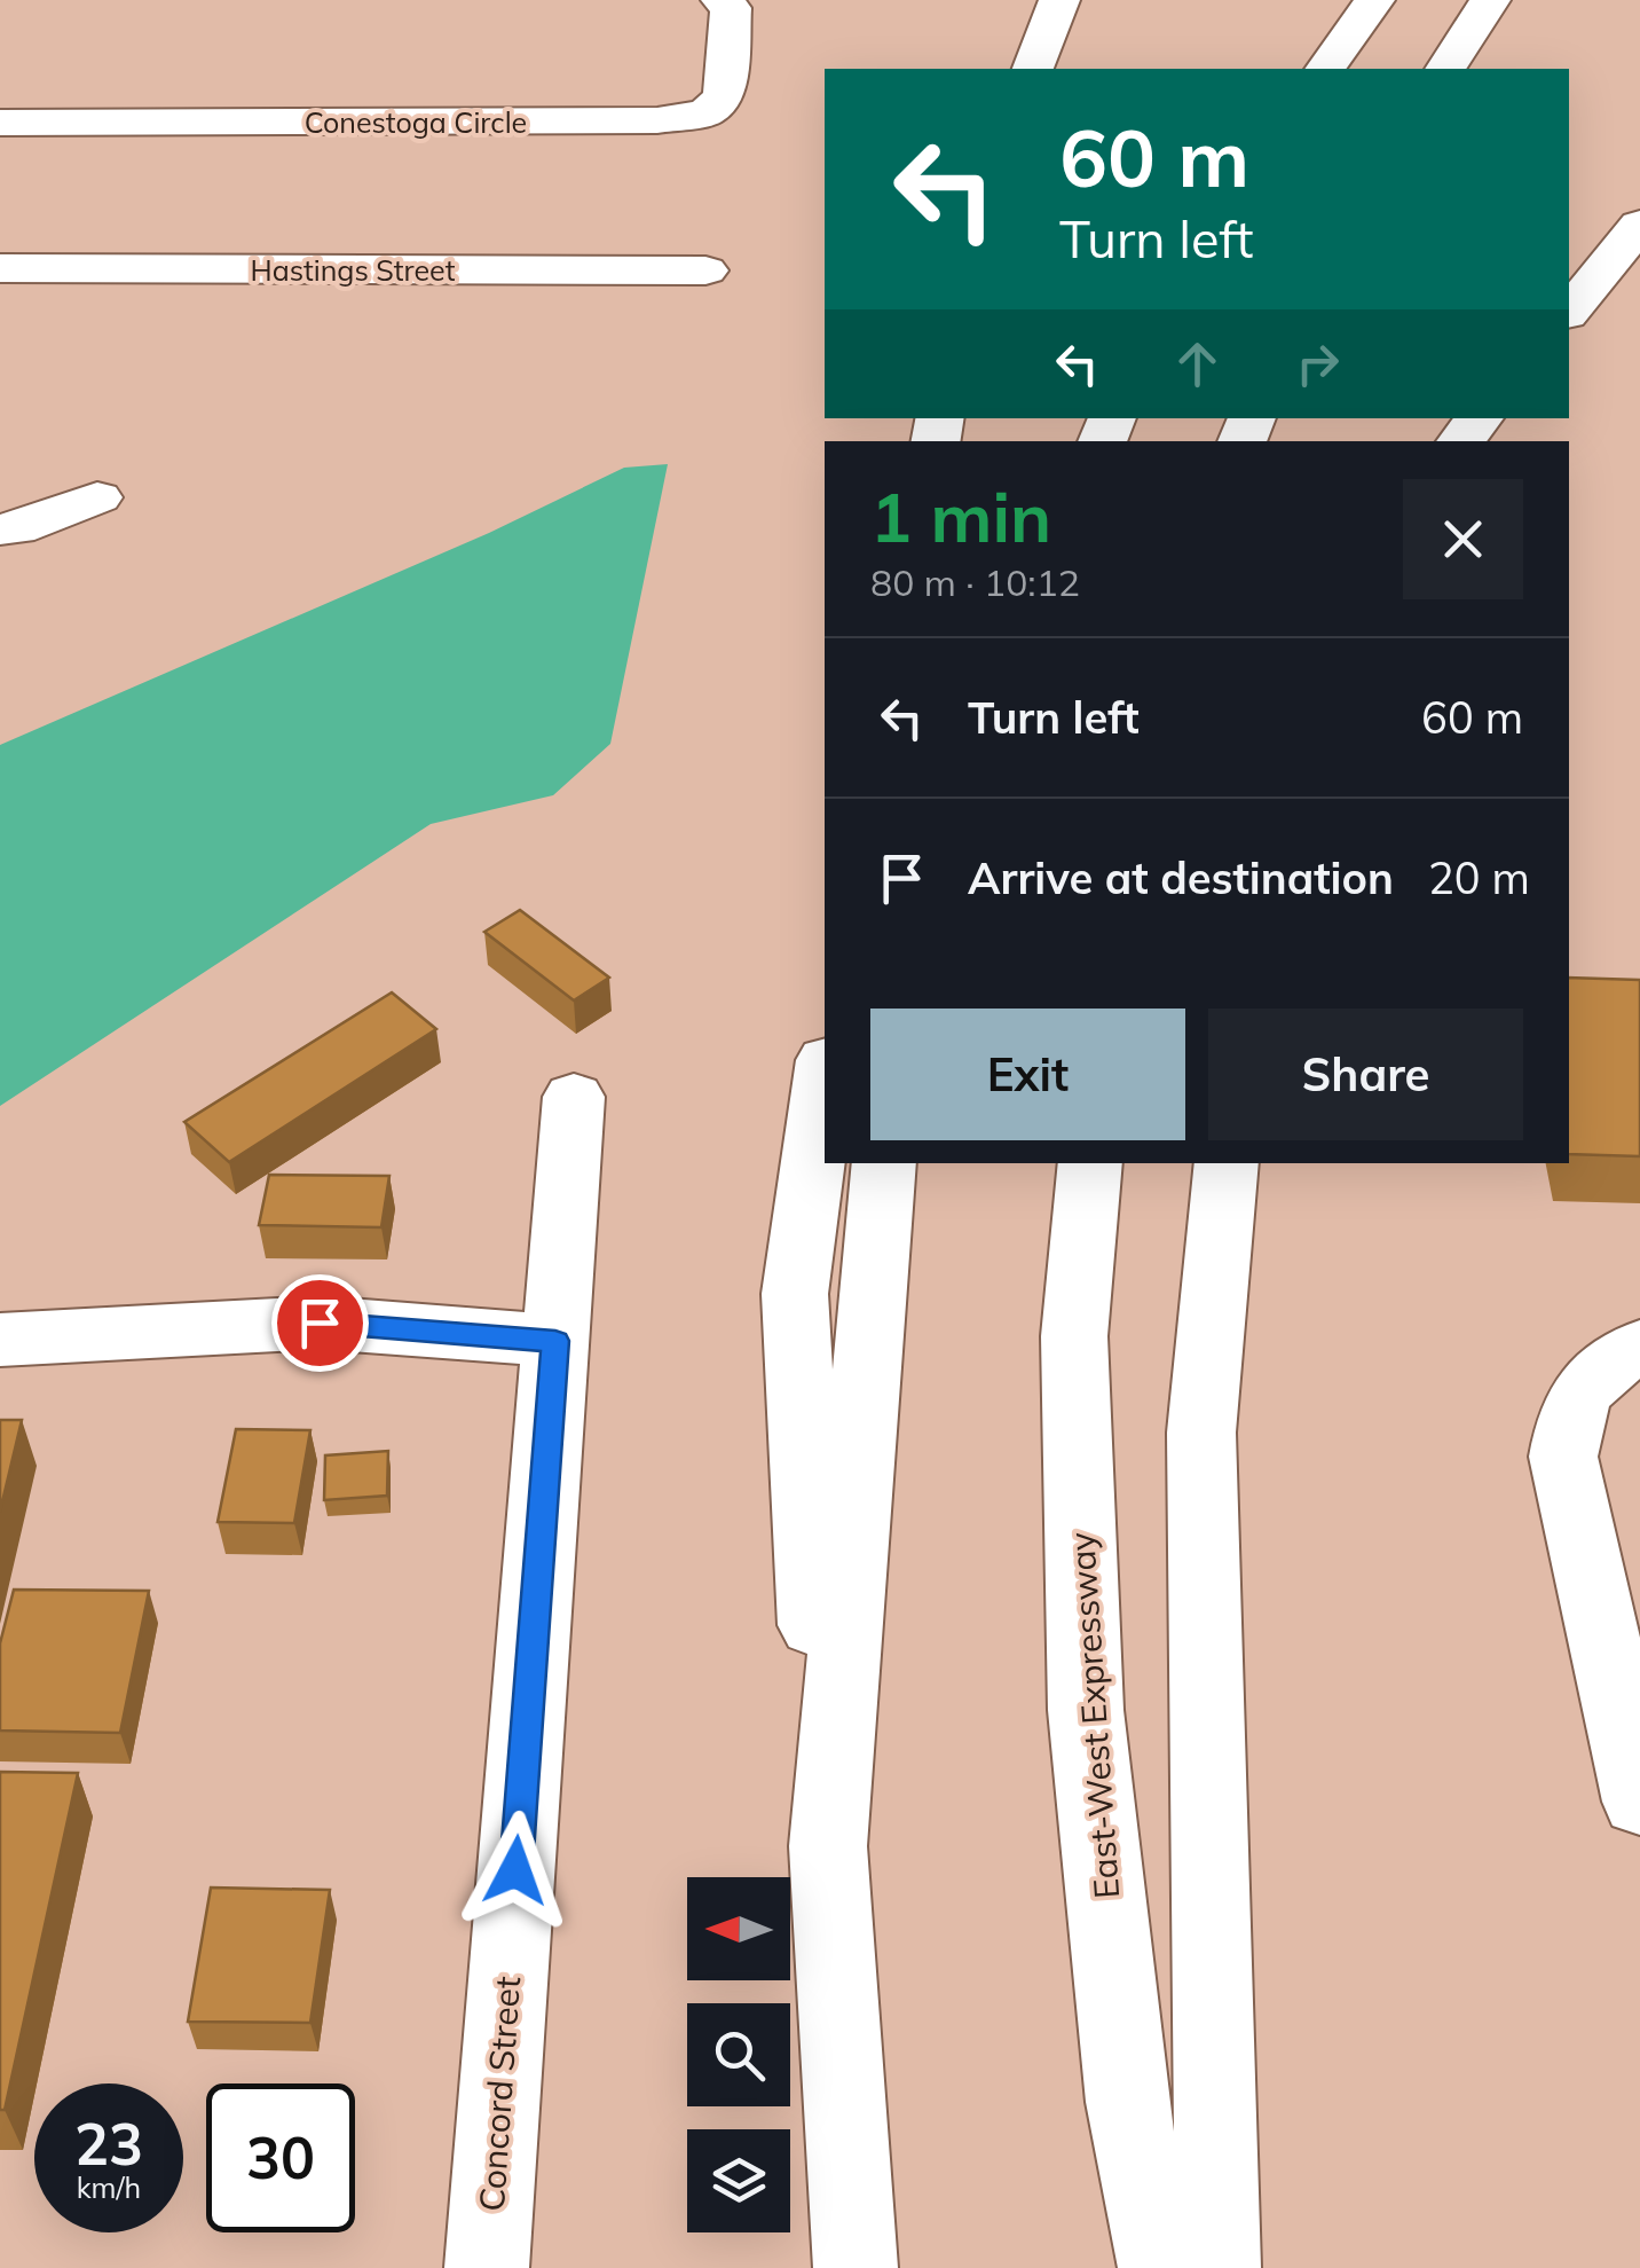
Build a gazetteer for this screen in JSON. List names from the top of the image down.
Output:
{
  "streets": {
    "main road": [
      "Conestoga Circle",
      "Hastings Street",
      "East-West Expressway",
      "Concord Street"
    ]
  },
  "north": "left",
  "page": {
    "turn": ["60 m", "Turn left"],
    "heading": ["1 min", "80 m · 10:12"],
    "list": [
      {
        "name": "Turn left",
        "value": "60 m"
      },
      {
        "name": "Arrive at destination",
        "value": "20 m"
      }
    ],
    "buttons": ["Exit", "Share"],
    "speed": "23 km/h",
    "limit": "30"
  }
}
